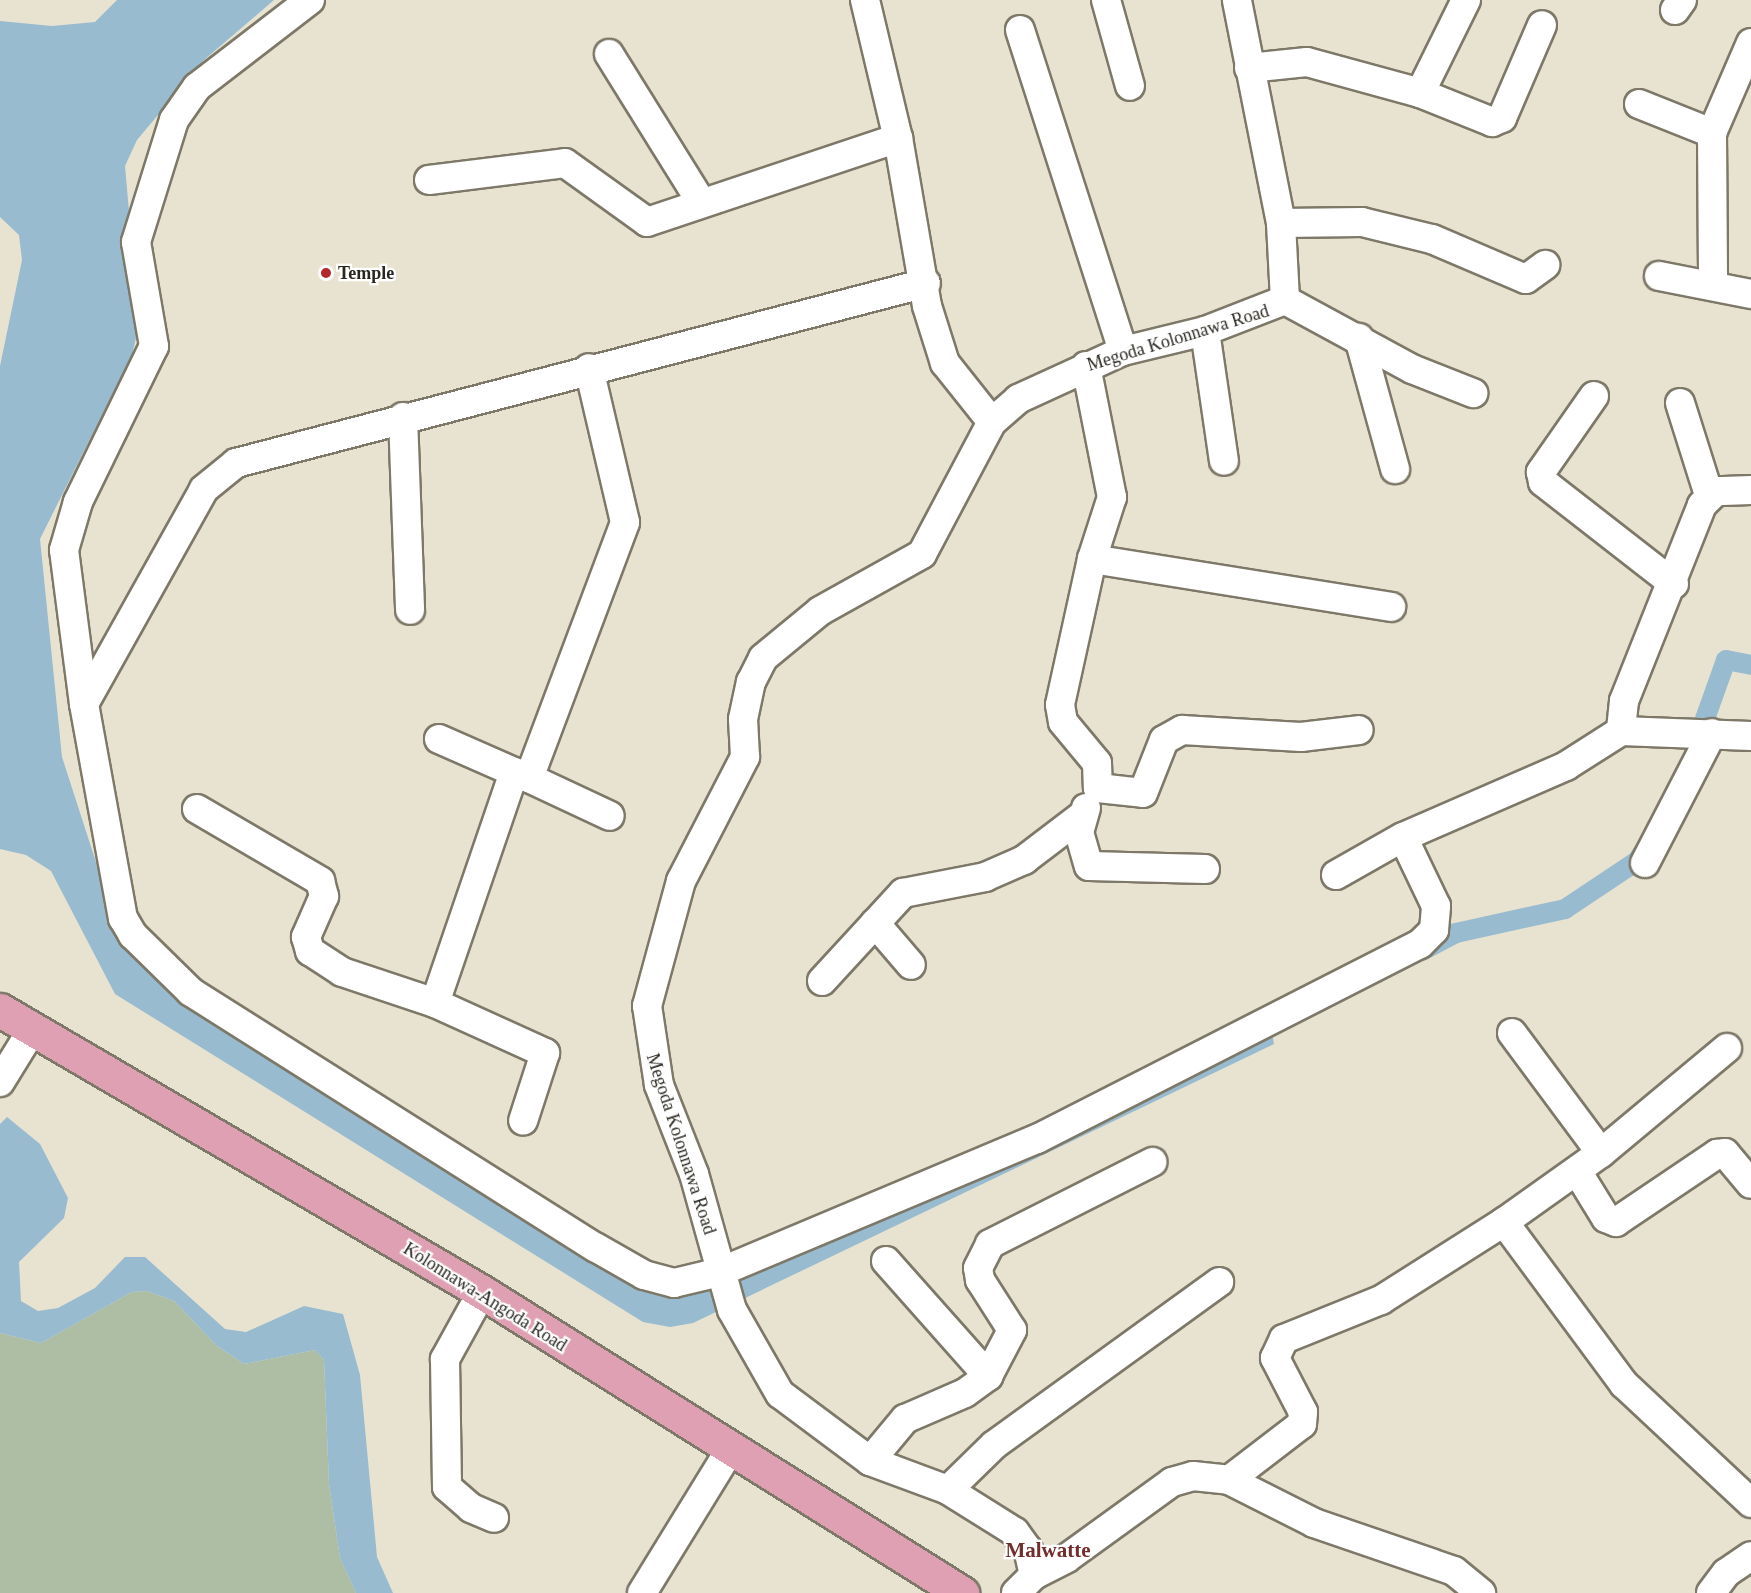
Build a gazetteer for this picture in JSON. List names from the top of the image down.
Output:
{
  "streets": {
    "main road": ["Kolonnawa-Angoda Road"],
    "street": ["Megoda Kolonnawa Road"]
  },
  "districts": ["Malwatte"],
  "places": ["Temple"]
}
